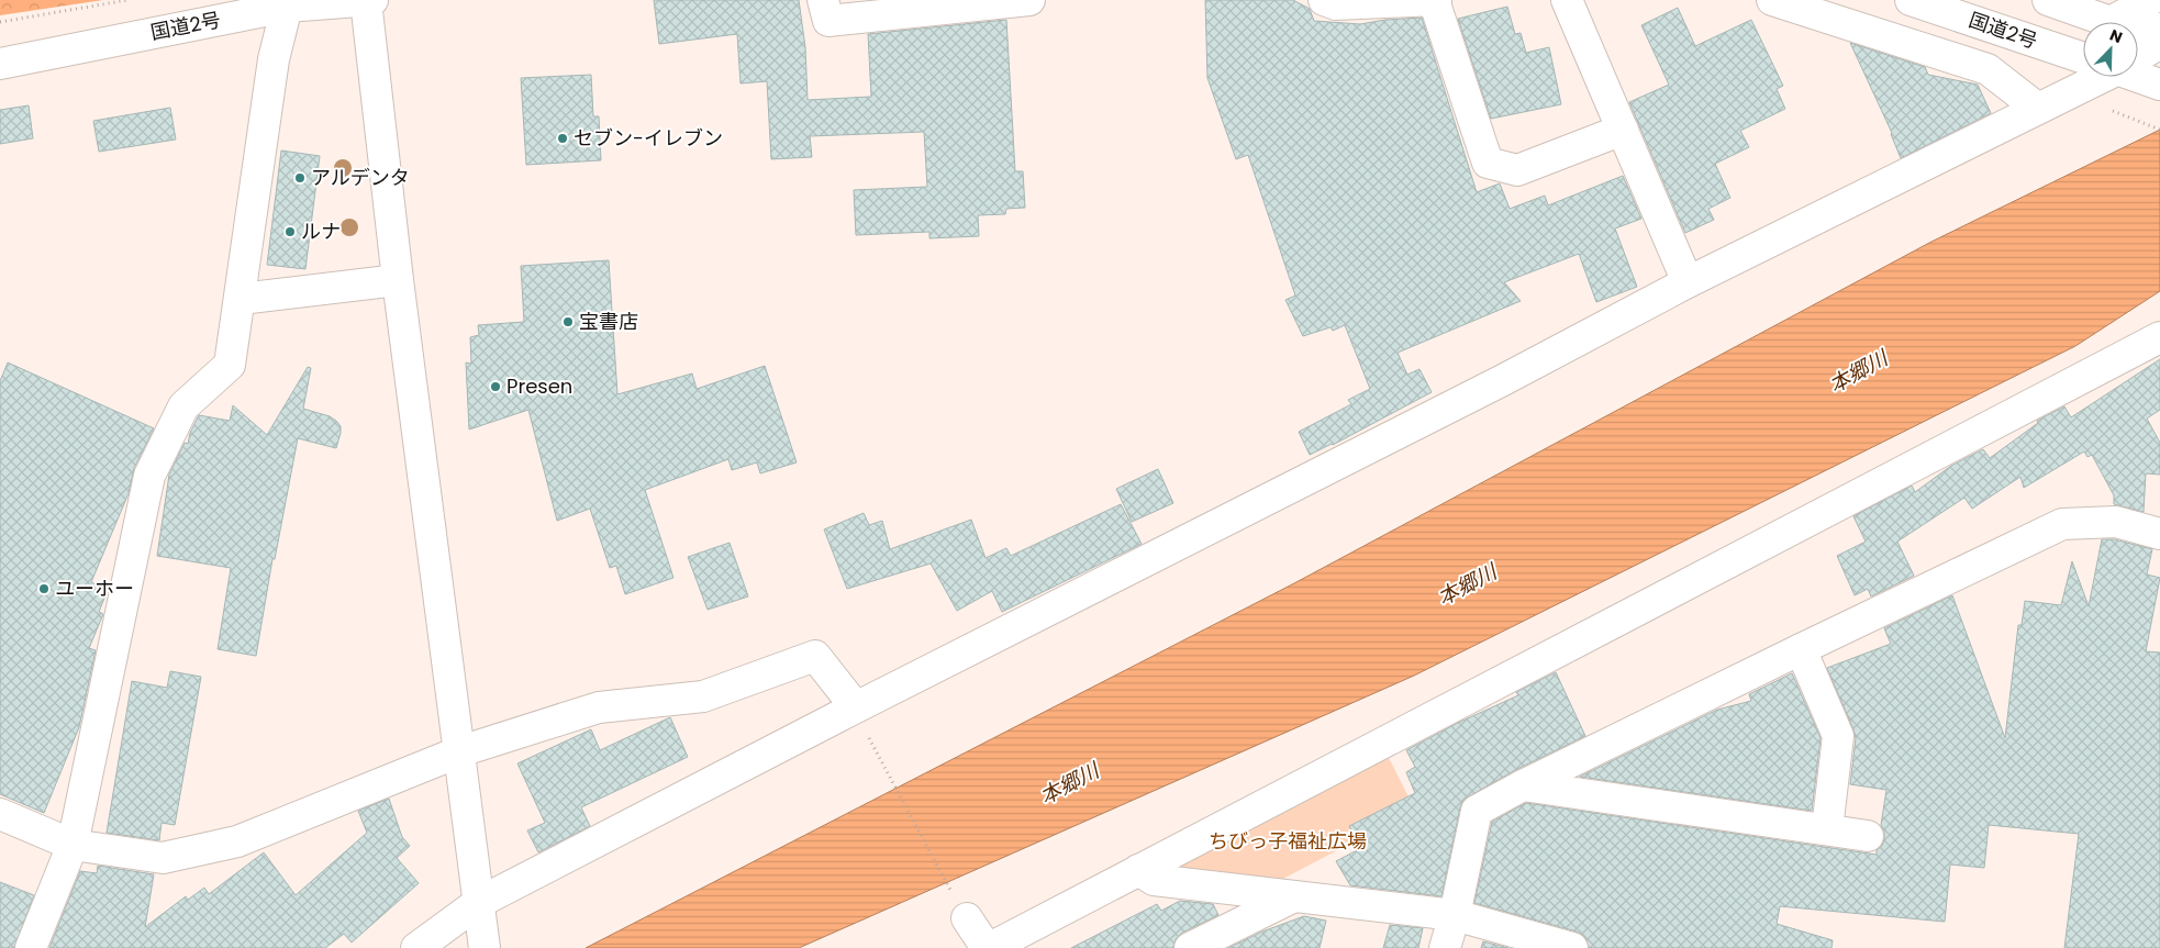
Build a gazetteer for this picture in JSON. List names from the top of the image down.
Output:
{
  "streets": {
    "main road": ["国道2号"]
  },
  "water": ["本郷川"],
  "parks": ["ちびっ子福祉広場"],
  "places": [
    "セブン-イレブン",
    "アルデンタ",
    "ルナ",
    "宝書店",
    "Presen",
    "ユーホー"
  ],
  "north": "top right"
}
